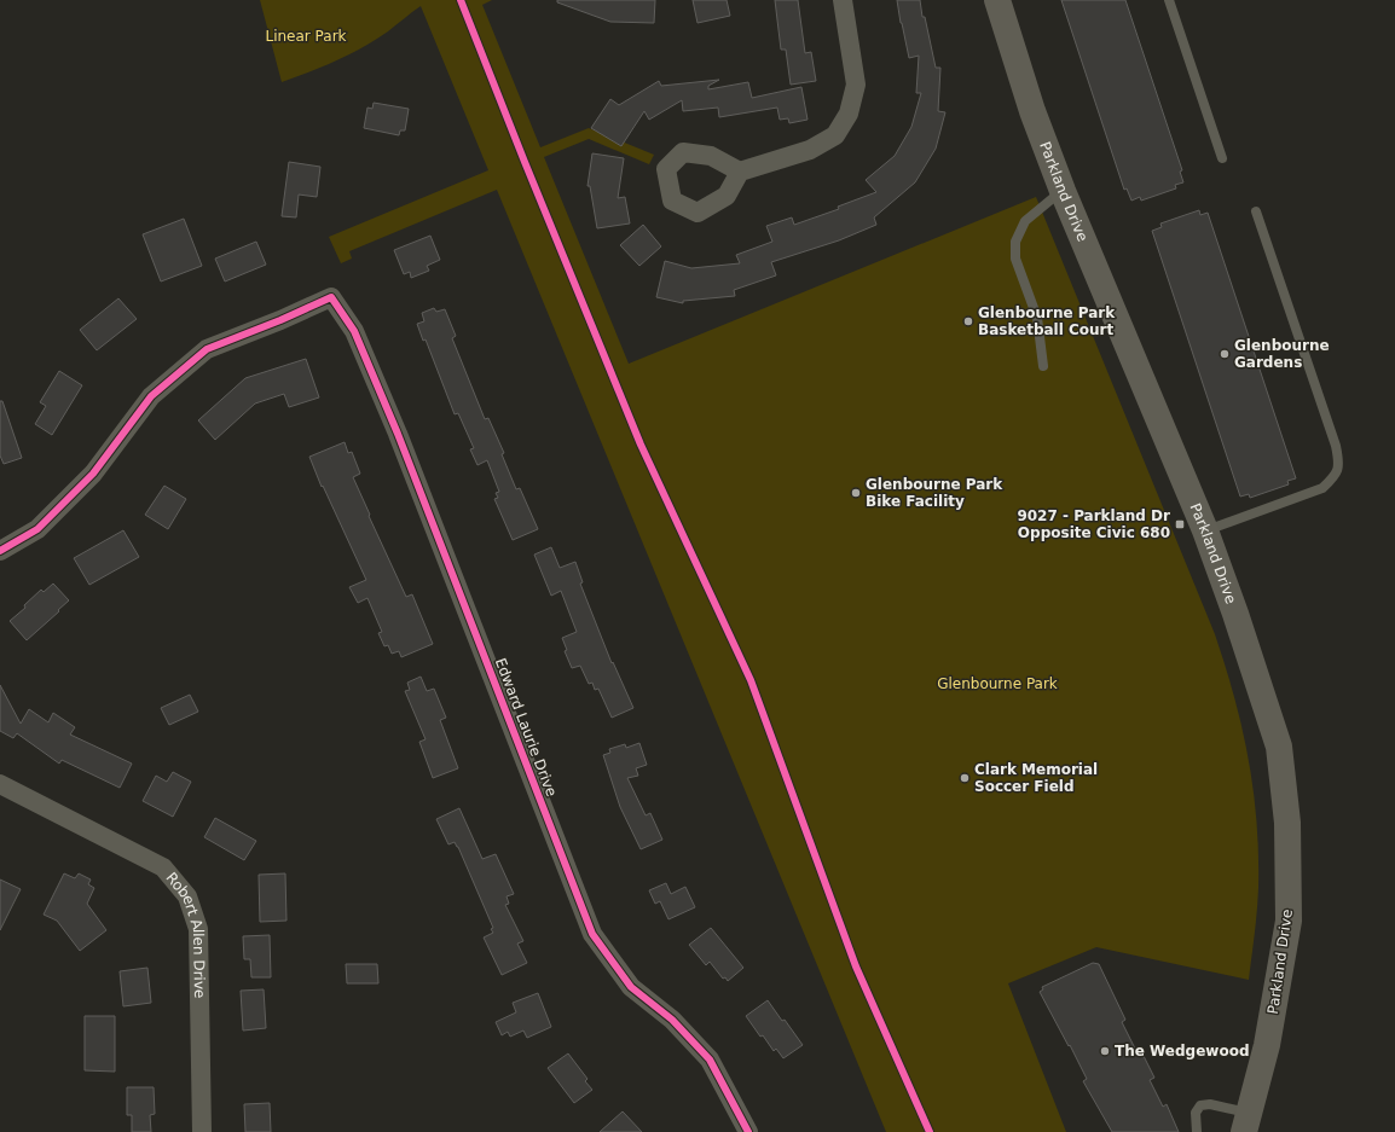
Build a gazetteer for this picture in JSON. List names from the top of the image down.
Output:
{
  "streets": {
    "street": ["Parkland Drive", "Edward Laurie Drive", "Robert Allen Drive"]
  },
  "parks": ["Linear Park", "Glenbourne Park"],
  "places": {
    "other": [
      "Glenbourne Park Basketball Court",
      "Glenbourne Gardens",
      "Glenbourne Park Bike Facility",
      "Clark Memorial Soccer Field",
      "The Wedgewood"
    ],
    "transit": ["9027 - Parkland Dr Opposite Civic 680"]
  }
}
